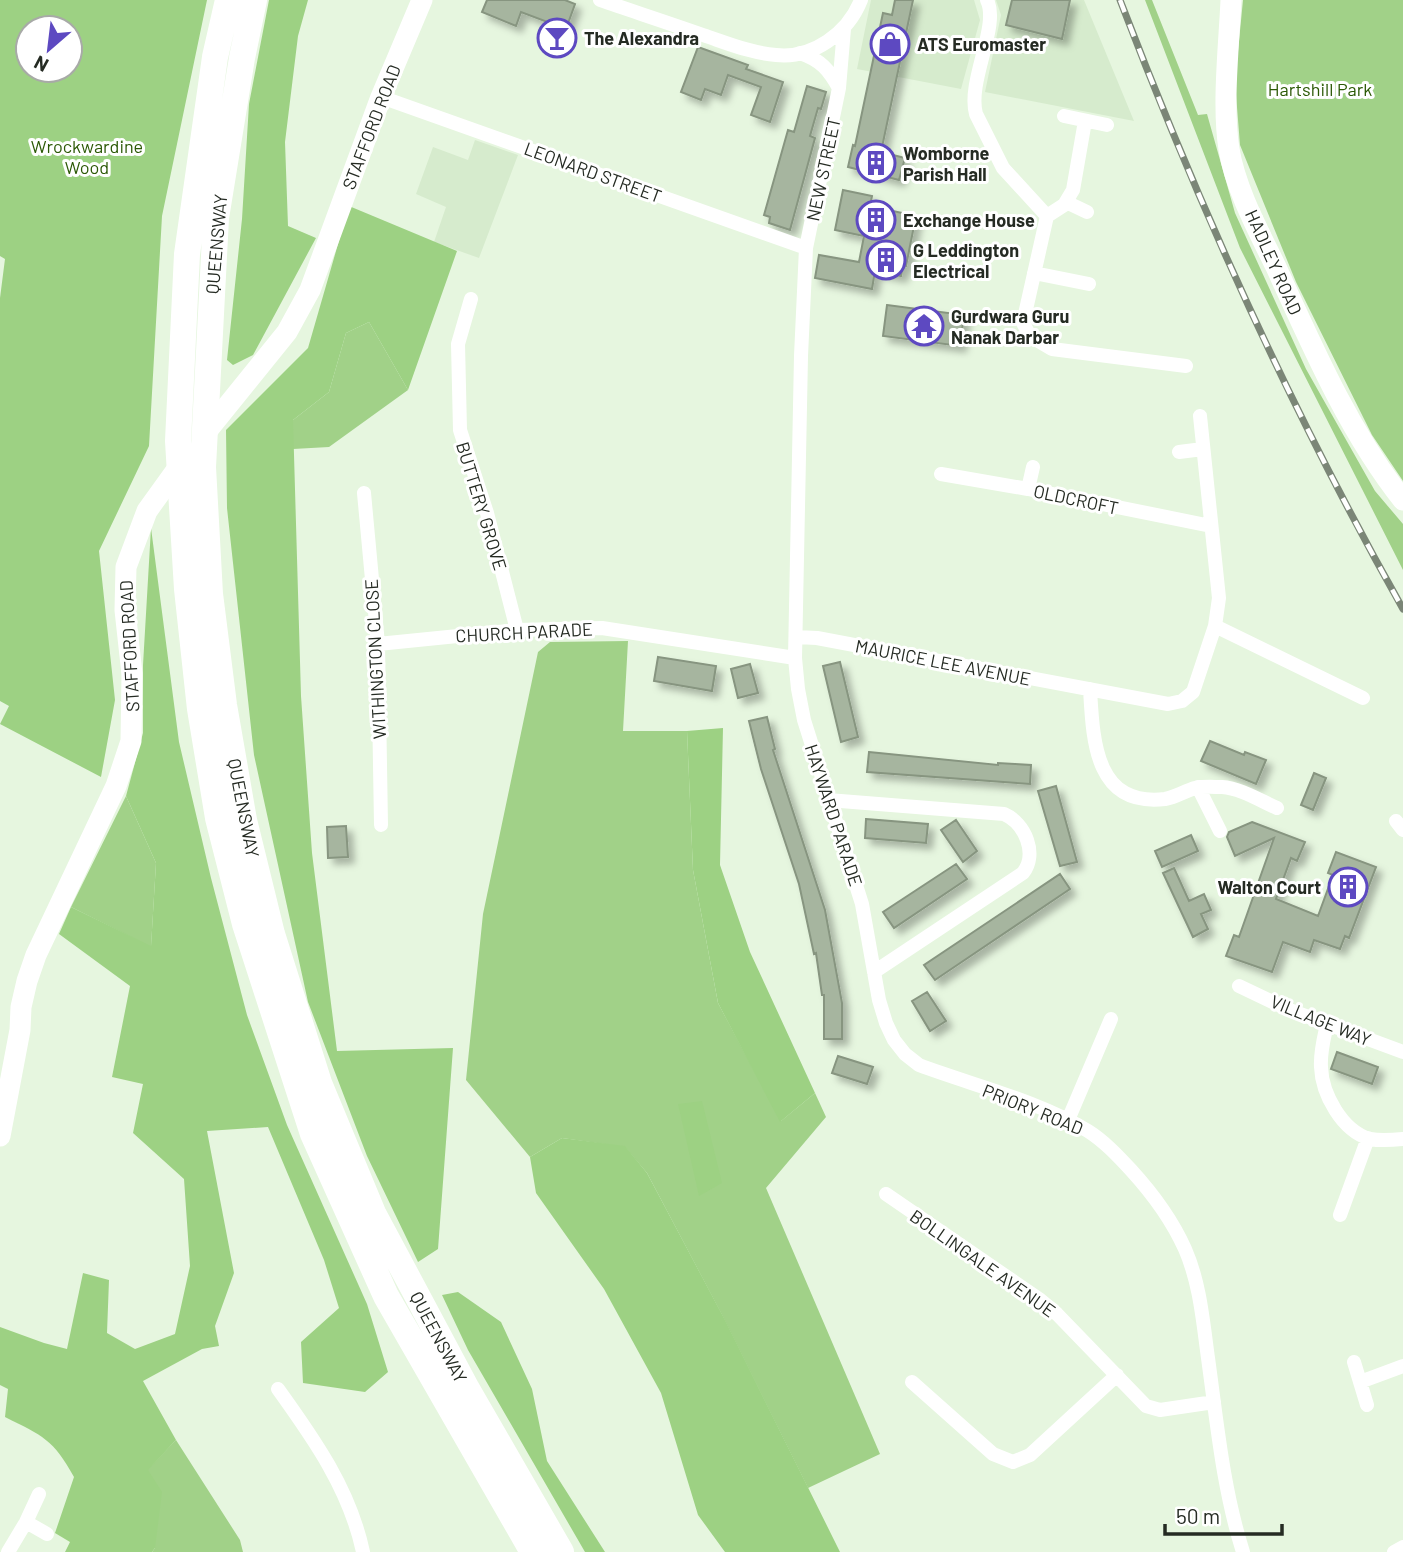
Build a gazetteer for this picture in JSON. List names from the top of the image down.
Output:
{
  "streets": {
    "highway": ["QUEENSWAY"],
    "street": [
      "STAFFORD ROAD",
      "NEW STREET",
      "LEONARD STREET",
      "HADLEY ROAD",
      "OLDCROFT",
      "BUTTERY GROVE",
      "CHURCH PARADE",
      "WITHINGTON CLOSE",
      "MAURICE LEE AVENUE",
      "HAYWARD PARADE",
      "VILLAGE WAY",
      "PRIORY ROAD",
      "BOLLINGALE AVENUE"
    ]
  },
  "crossings": [
    ["STAFFORD ROAD", "LEONARD STREET"],
    ["NEW STREET", "LEONARD STREET"],
    ["BUTTERY GROVE", "CHURCH PARADE"],
    ["CHURCH PARADE", "WITHINGTON CLOSE"],
    ["CHURCH PARADE", "HAYWARD PARADE"],
    ["MAURICE LEE AVENUE", "HAYWARD PARADE"],
    ["HAYWARD PARADE", "PRIORY ROAD"],
    ["PRIORY ROAD", "BOLLINGALE AVENUE"]
  ],
  "parks": ["Hartshill Park", "Wrockwardine Wood"],
  "places": {
    "bar": ["The Alexandra"],
    "shop": ["ATS Euromaster"],
    "building": [
      "Womborne Parish Hall",
      "Exchange House",
      "G Leddington Electrical",
      "Walton Court"
    ],
    "temple": ["Gurdwara Guru Nanak Darbar"]
  },
  "scale_bar": "50 m",
  "north": "bottom left"
}
